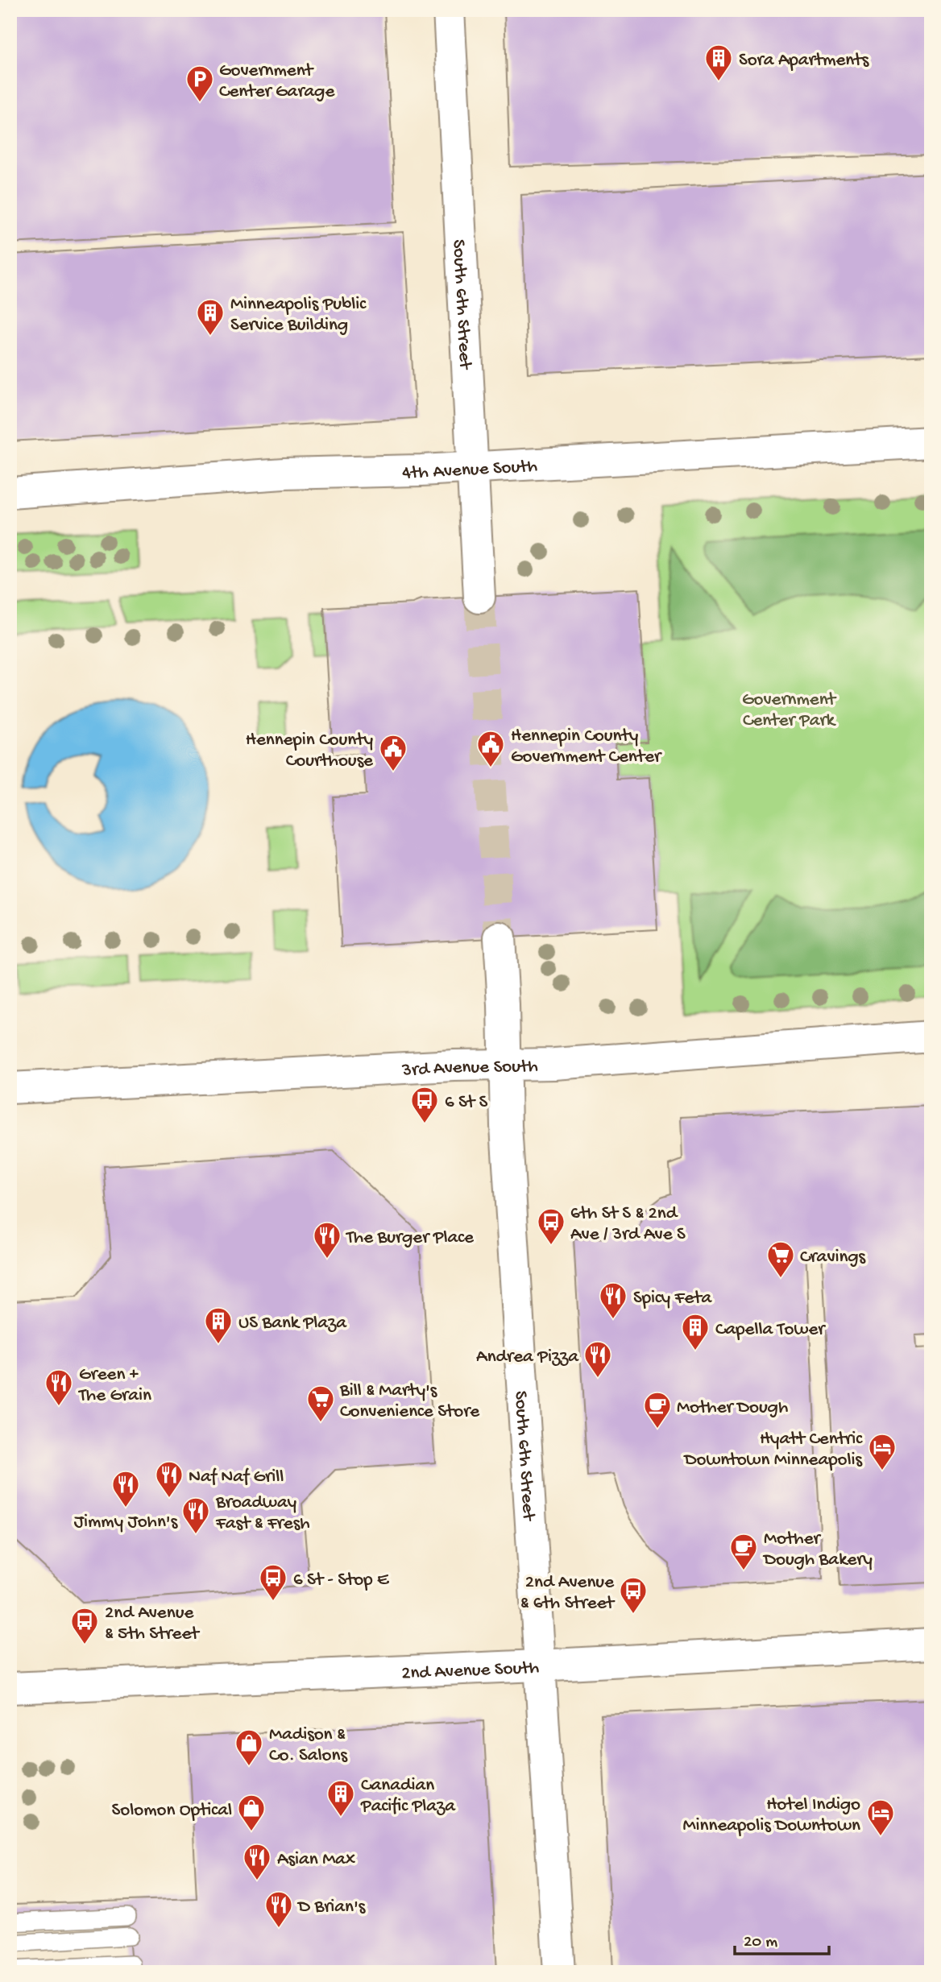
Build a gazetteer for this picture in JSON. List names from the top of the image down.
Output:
{
  "streets": {
    "main road": [
      "South 6th Street",
      "4th Avenue South",
      "3rd Avenue South",
      "2nd Avenue South"
    ]
  },
  "crossings": [
    ["South 6th Street", "4th Avenue South"],
    ["South 6th Street", "3rd Avenue South"],
    ["South 6th Street", "2nd Avenue South"]
  ],
  "parks": ["Government Center Park"],
  "places": {
    "building": [
      "Sora Apartments",
      "Minneapolis Public Service Building",
      "US Bank Plaza",
      "Capella Tower",
      "Canadian Pacific Plaza"
    ],
    "parking": ["Government Center Garage"],
    "public building": ["Hennepin County Government Center", "Hennepin County Courthouse"],
    "bus stop": [
      "6 St S",
      "6th St S & 2nd Ave / 3rd Ave S",
      "6 St - Stop E",
      "2nd Avenue & 6th Street",
      "2nd Avenue & 5th Street"
    ],
    "restaurant": [
      "The Burger Place",
      "Spicy Feta",
      "Andrea Pizza",
      "Green + The Grain",
      "Naf Naf Grill",
      "Jimmy John's",
      "Broadway Fast & Fresh",
      "Asian Max",
      "D Brian's"
    ],
    "supermarket": ["Cravings", "Bill & Marty's Convenience Store"],
    "cafe": ["Mother Dough", "Mother Dough Bakery"],
    "hotel": ["Hyatt Centric Downtown Minneapolis", "Hotel Indigo Minneapolis Downtown"],
    "shop": ["Madison & Co. Salons", "Solomon Optical"]
  },
  "scale_bar": "20 m"
}
